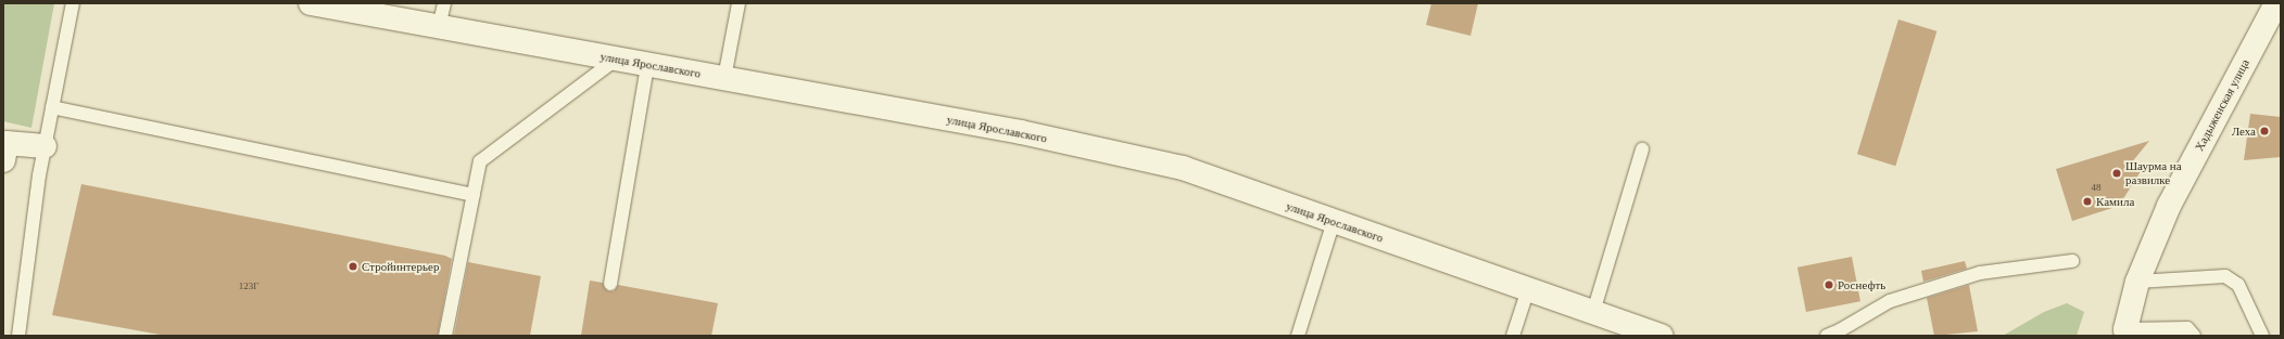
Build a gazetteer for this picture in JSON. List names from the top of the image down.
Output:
{
  "streets": {
    "street": ["улица Ярославского", "Хадыженская улица"]
  },
  "places": [
    "Леха",
    "Шаурма на развилке",
    "Камила",
    "Стройинтерьер",
    "Роснефть"
  ],
  "house_numbers": ["48", "123Г"]
}
